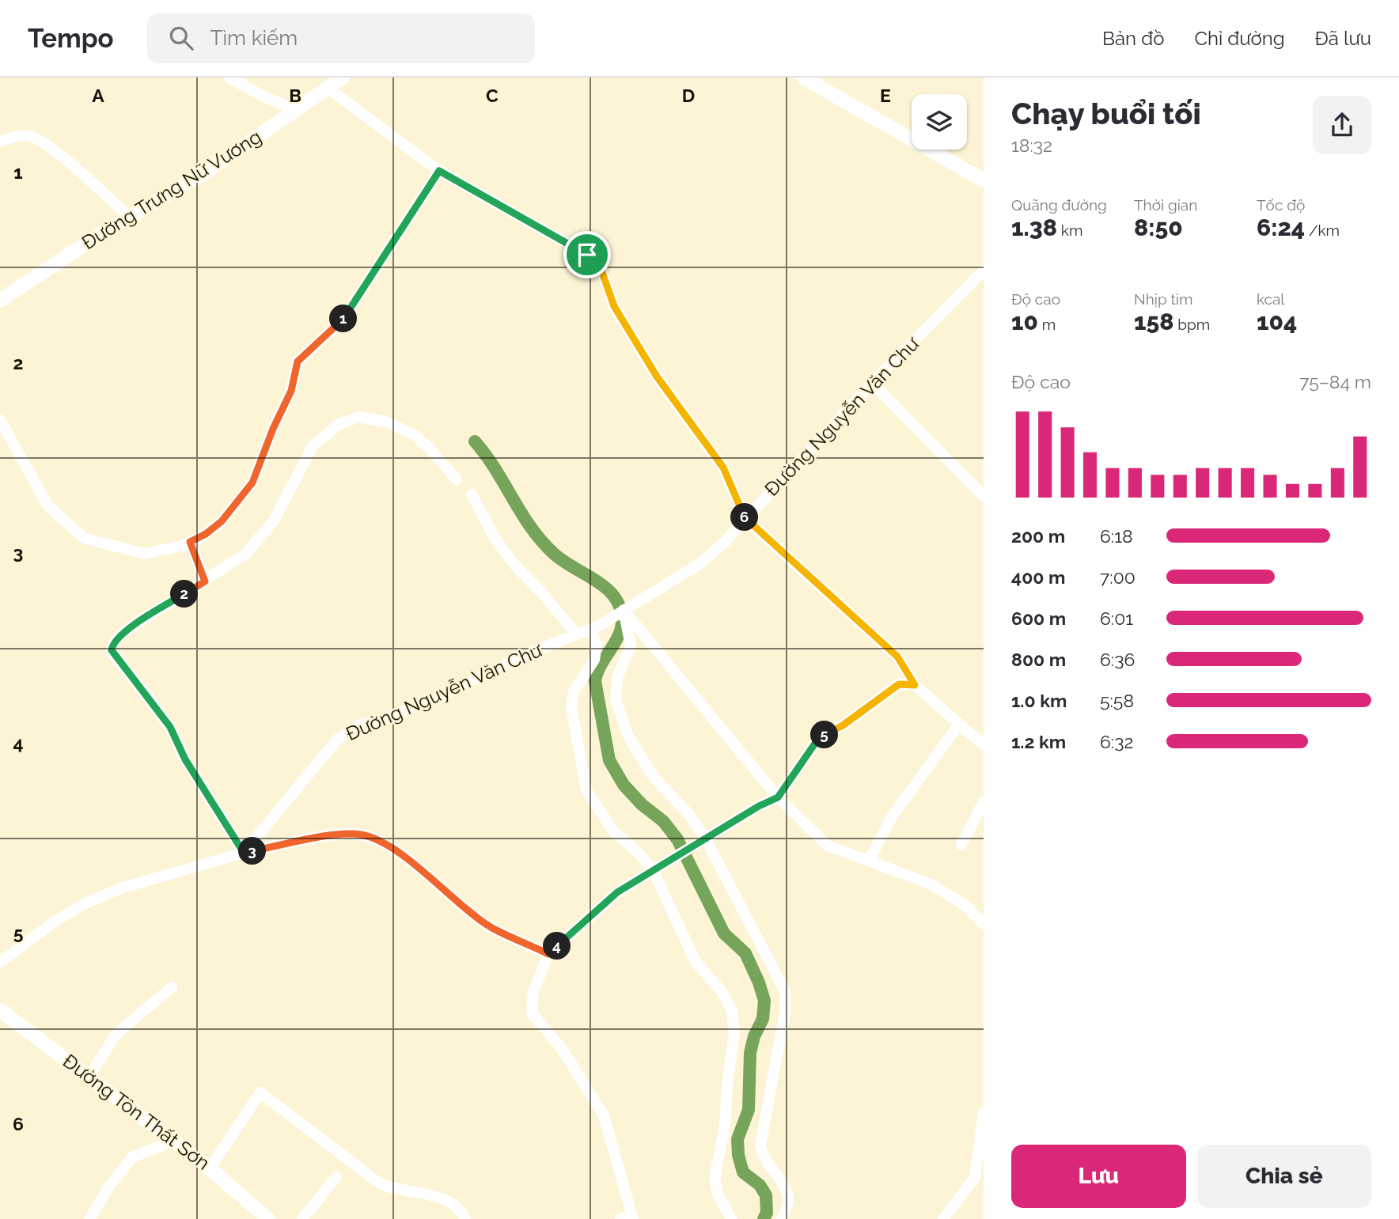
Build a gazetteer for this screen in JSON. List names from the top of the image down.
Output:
{
  "streets": {
    "street": ["Đường Trưng Nữ Vương", "Đường Nguyễn Văn Chư", "Đường Tôn Thất Sơn"]
  },
  "page": {
    "header": "Tempo",
    "search": "Tìm kiếm",
    "nav": ["Bản đồ", "Chỉ đường", "Đã lưu"],
    "heading": ["Chạy buổi tối", "18:32"],
    "stats": [
      ["Quãng đường", "1.38 km"],
      ["Thời gian", "8:50"],
      ["Tốc độ", "6:24 /km"],
      ["Độ cao", "10 m"],
      ["Nhịp tim", "158 bpm"],
      ["kcal", "104"]
    ],
    "pins": [
      "1",
      "6",
      "2",
      "5",
      "3",
      "4"
    ],
    "chart": ["Độ cao", "75–84 m"],
    "list": [
      {
        "name": "200 m",
        "note": "6:18"
      },
      {
        "name": "400 m",
        "note": "7:00"
      },
      {
        "name": "600 m",
        "note": "6:01"
      },
      {
        "name": "800 m",
        "note": "6:36"
      },
      {
        "name": "1.0 km",
        "note": "5:58"
      },
      {
        "name": "1.2 km",
        "note": "6:32"
      }
    ],
    "buttons": ["Lưu", "Chia sẻ"]
  },
  "grid": {
    "columns": [
      "A",
      "B",
      "C",
      "D",
      "E"
    ],
    "rows": [
      "1",
      "2",
      "3",
      "4",
      "5",
      "6"
    ]
  }
}
